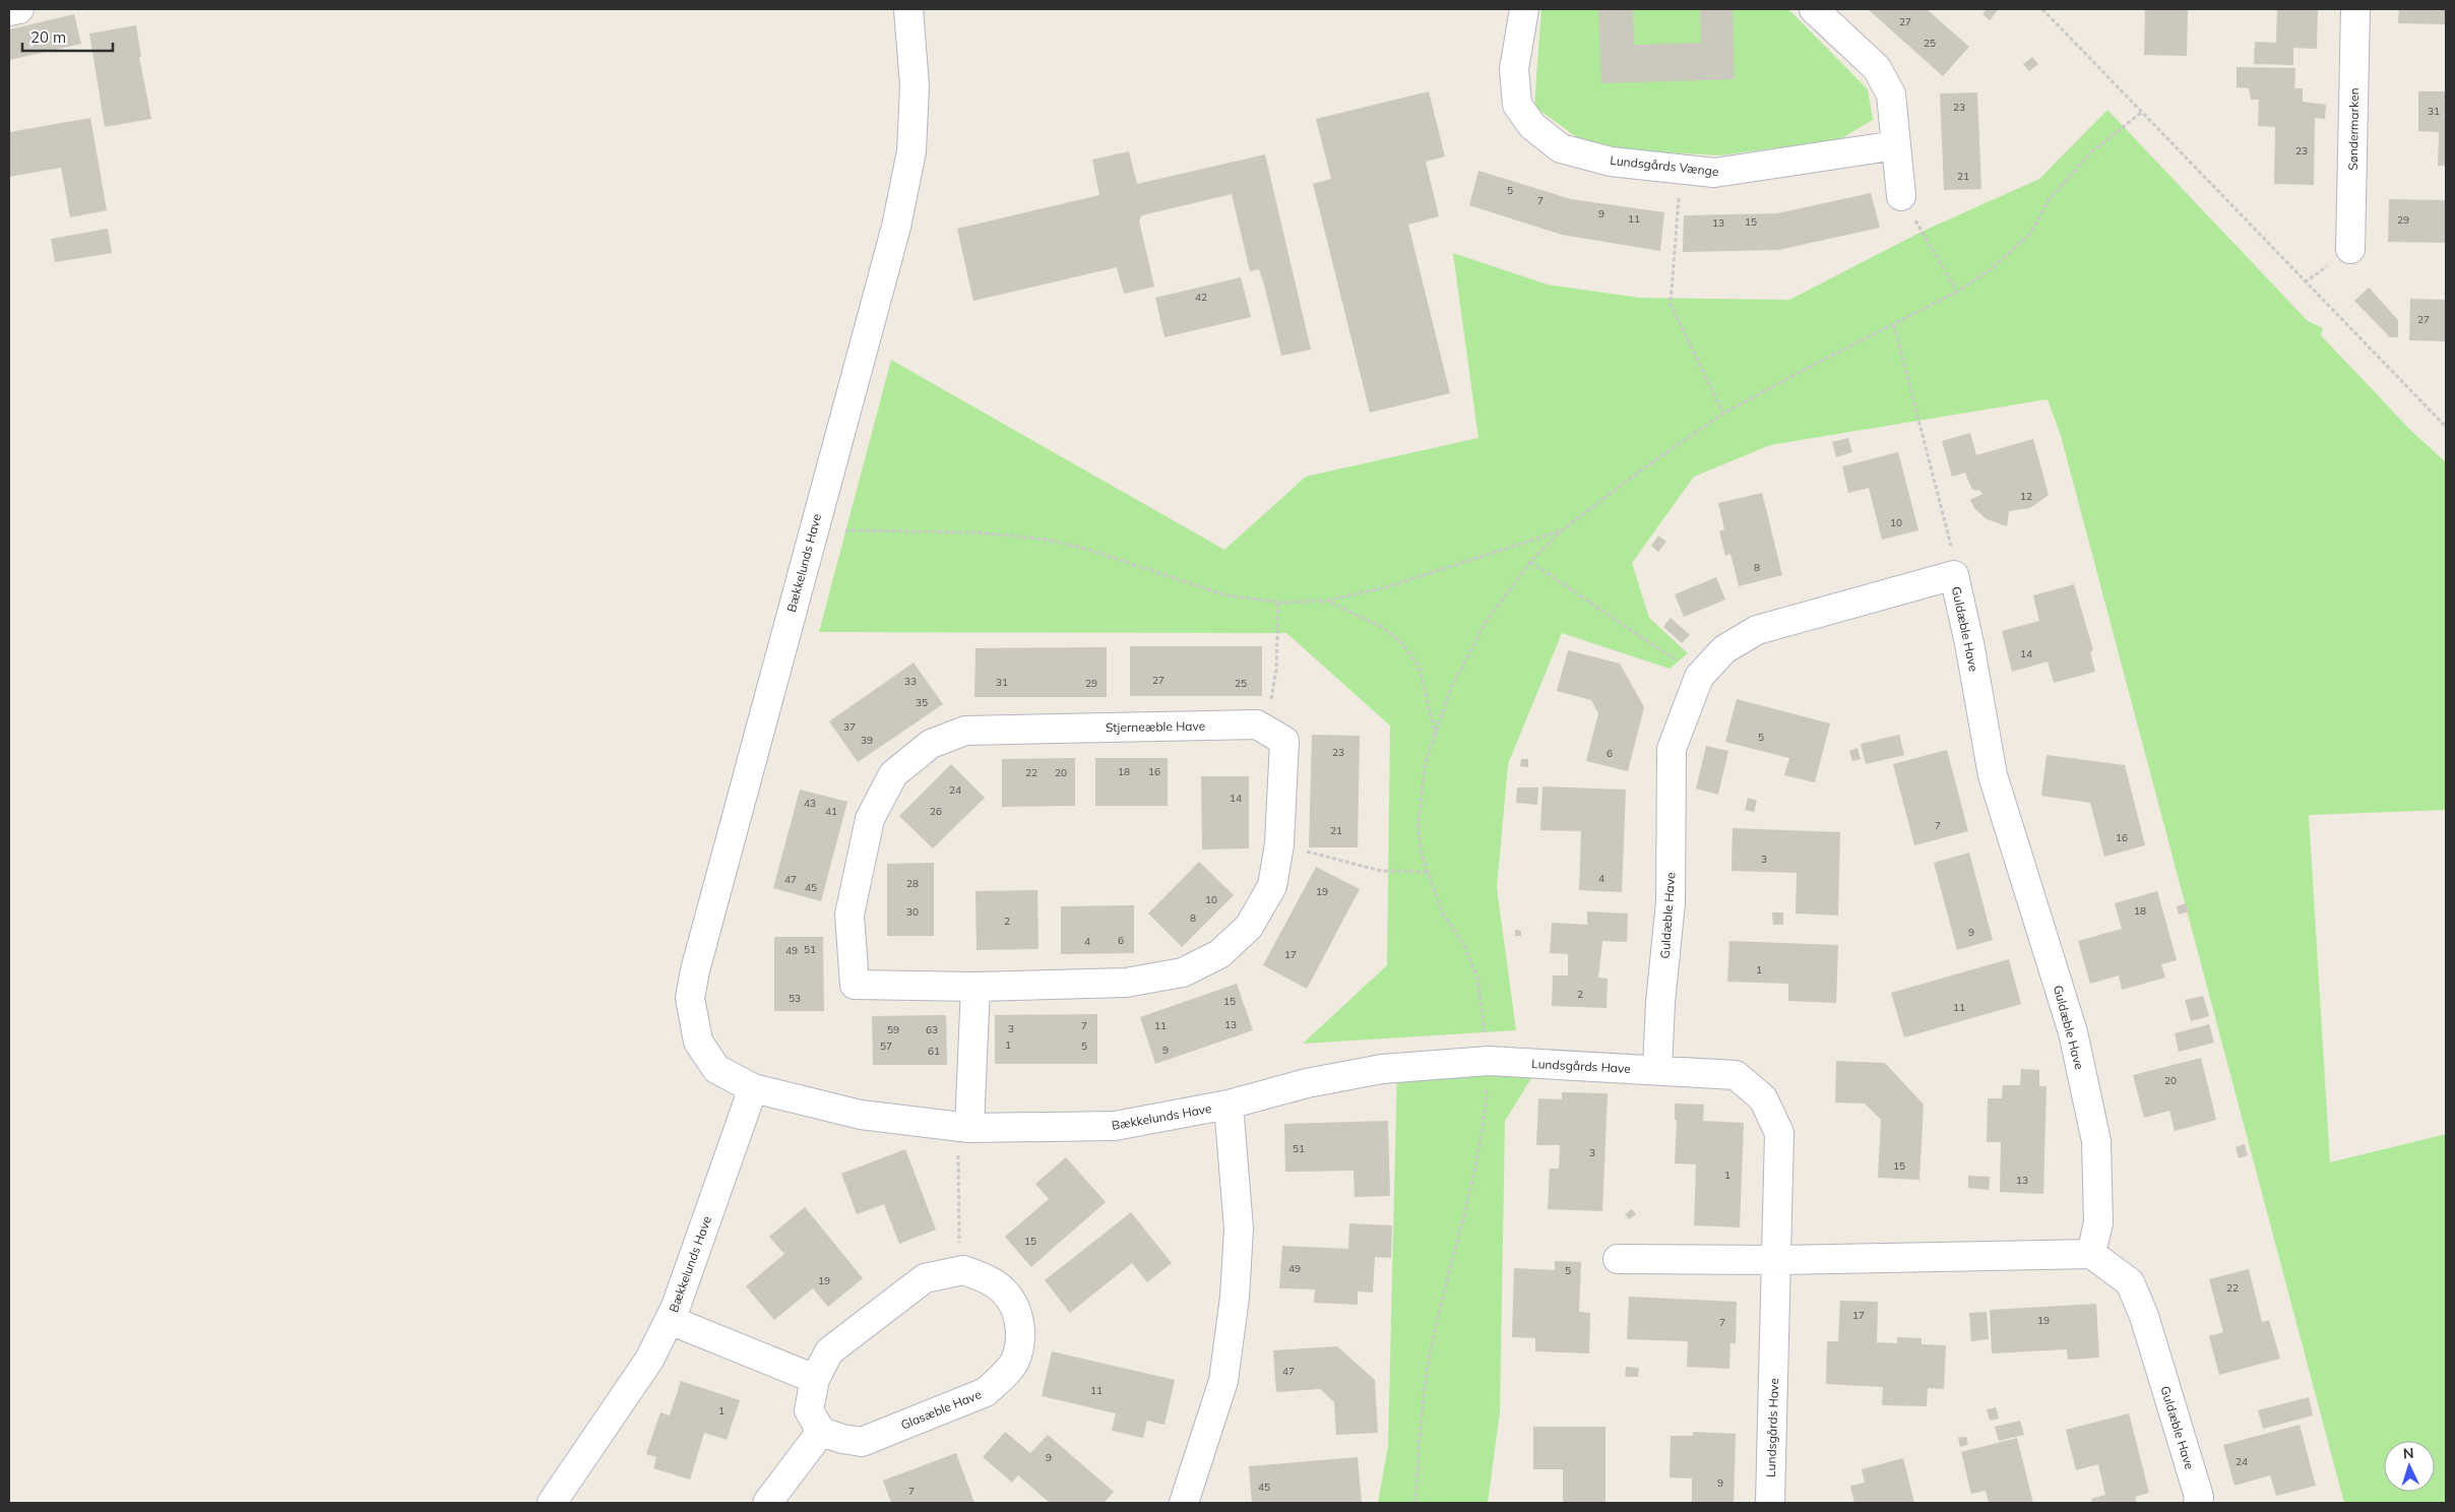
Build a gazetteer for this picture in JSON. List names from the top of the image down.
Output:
{
  "streets": {
    "street": [
      "Søndermarken",
      "Lundsgårds Vænge",
      "Bækkelunds Have",
      "Guldæble Have",
      "Stjerneæble Have",
      "Lundsgårds Have",
      "Glasæble Have"
    ]
  },
  "crossings": [
    ["Bækkelunds Have", "Lundsgårds Have"],
    ["Guldæble Have", "Lundsgårds Have"]
  ],
  "house_numbers": [
    "27",
    "25",
    "23",
    "31",
    "23",
    "21",
    "5",
    "7",
    "9",
    "11",
    "29",
    "15",
    "13",
    "42",
    "27",
    "12",
    "10",
    "8",
    "14",
    "27",
    "33",
    "31",
    "29",
    "25",
    "35",
    "37",
    "5",
    "39",
    "23",
    "6",
    "18",
    "16",
    "22",
    "20",
    "24",
    "14",
    "43",
    "41",
    "26",
    "7",
    "21",
    "16",
    "3",
    "4",
    "47",
    "28",
    "45",
    "19",
    "10",
    "18",
    "30",
    "8",
    "2",
    "9",
    "6",
    "4",
    "51",
    "49",
    "17",
    "1",
    "2",
    "53",
    "15",
    "11",
    "13",
    "7",
    "11",
    "3",
    "59",
    "63",
    "1",
    "57",
    "5",
    "9",
    "61",
    "20",
    "51",
    "3",
    "15",
    "1",
    "13",
    "15",
    "49",
    "5",
    "19",
    "22",
    "17",
    "19",
    "7",
    "47",
    "11",
    "1",
    "9",
    "24",
    "9",
    "45",
    "7"
  ],
  "scale_bar": "20 m",
  "north": "top"
}
